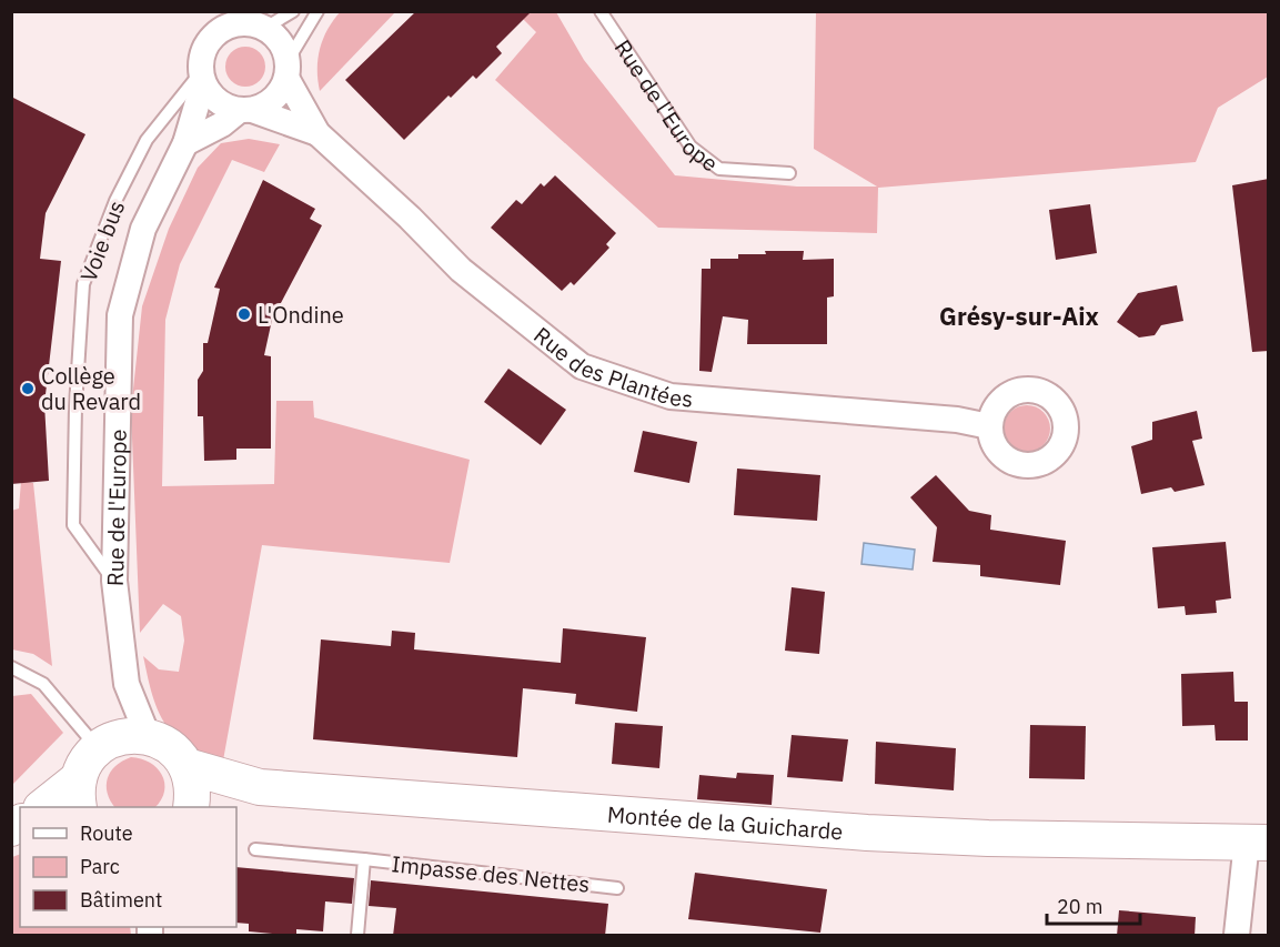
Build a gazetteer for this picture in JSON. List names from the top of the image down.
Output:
{
  "streets": {
    "main road": ["Montée de la Guicharde"],
    "street": ["Rue de l'Europe", "Rue des Plantées"],
    "lane": ["Voie bus", "Impasse des Nettes"]
  },
  "crossings": [
    ["Rue de l'Europe", "Voie bus"],
    ["Rue de l'Europe", "Rue des Plantées"],
    ["Voie bus", "Rue des Plantées"]
  ],
  "districts": ["Grésy-sur-Aix"],
  "places": ["L'Ondine", "Collège du Revard"],
  "legend": ["Route", "Parc", "Bâtiment"],
  "scale_bar": "20 m"
}
